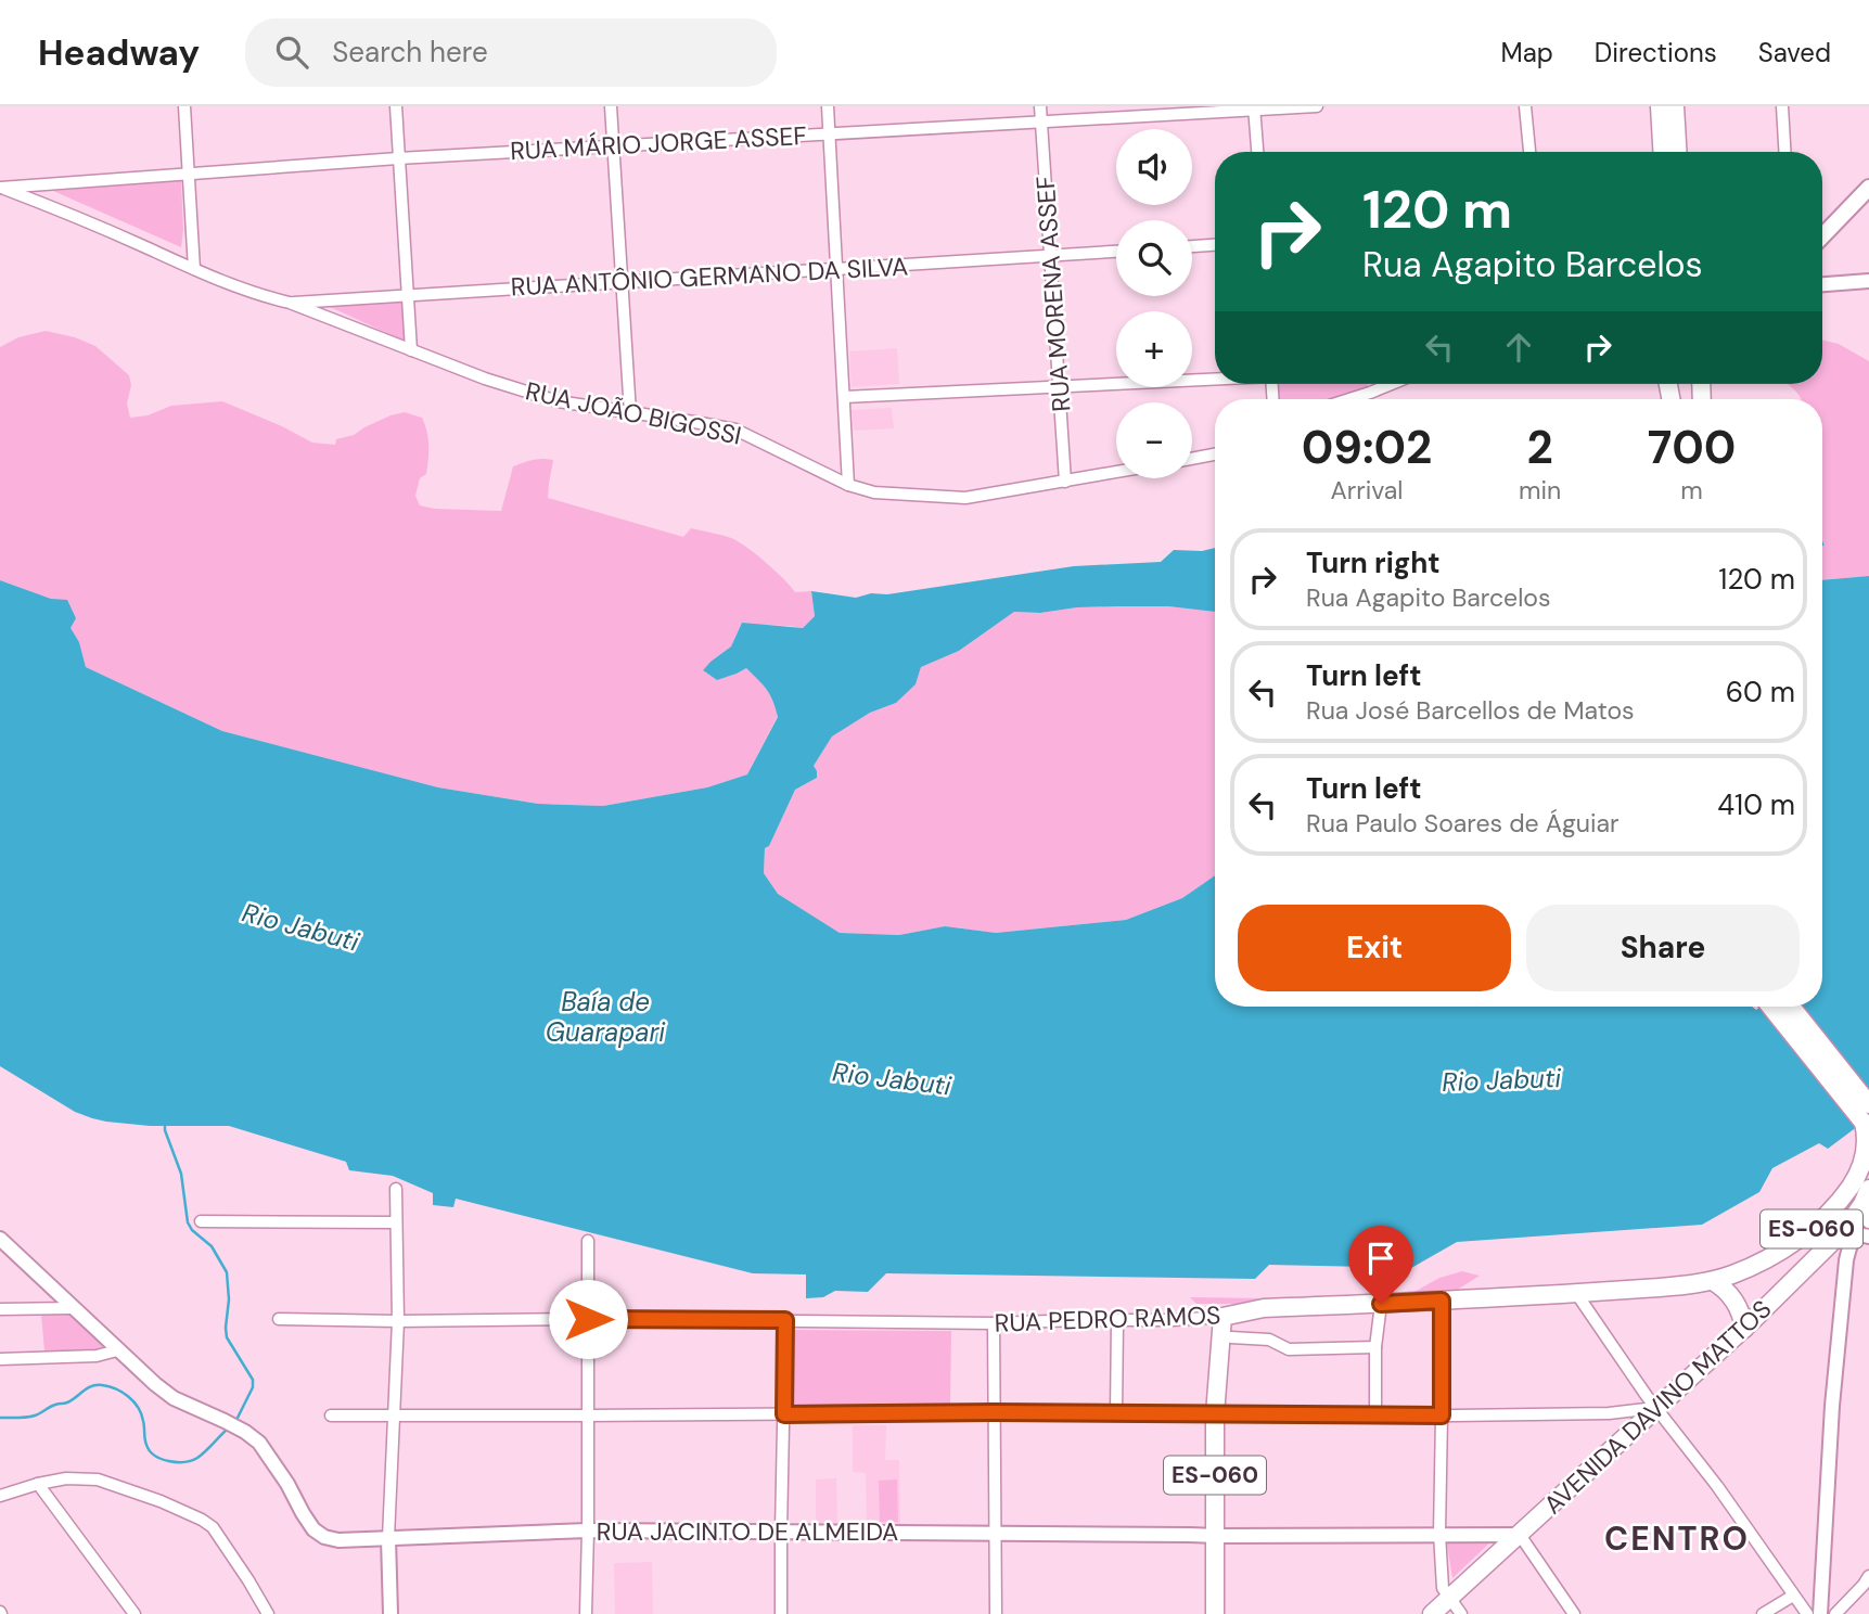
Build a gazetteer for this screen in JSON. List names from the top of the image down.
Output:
{
  "streets": {
    "main road": ["ES-060", "RUA PEDRO RAMOS", "AVENIDA DAVINO MATTOS"],
    "street": [
      "RUA MÁRIO JORGE ASSEF",
      "RUA ANTÔNIO GERMANO DA SILVA",
      "RUA MORENA ASSEF",
      "RUA JOÃO BIGOSSI",
      "RUA JACINTO DE ALMEIDA"
    ]
  },
  "crossings": [
    ["RUA MÁRIO JORGE ASSEF", "RUA MORENA ASSEF"],
    ["RUA MÁRIO JORGE ASSEF", "RUA JOÃO BIGOSSI"],
    ["RUA ANTÔNIO GERMANO DA SILVA", "RUA MORENA ASSEF"],
    ["RUA ANTÔNIO GERMANO DA SILVA", "RUA JOÃO BIGOSSI"],
    ["RUA MORENA ASSEF", "RUA JOÃO BIGOSSI"],
    ["ES-060", "RUA PEDRO RAMOS"],
    ["ES-060", "RUA JACINTO DE ALMEIDA"],
    ["AVENIDA DAVINO MATTOS", "RUA JACINTO DE ALMEIDA"]
  ],
  "districts": ["CENTRO"],
  "water": ["Rio Jabuti", "Baía de Guarapari"],
  "page": {
    "header": "Headway",
    "search": "Search here",
    "nav": ["Map", "Directions", "Saved"],
    "map_buttons": ["+", "−"],
    "turn": ["120 m", "Rua Agapito Barcelos"],
    "eta": [
      "09:02",
      "Arrival",
      "2",
      "min",
      "700",
      "m"
    ],
    "list": [
      {
        "name": "Turn right",
        "note": "Rua Agapito Barcelos",
        "value": "120 m"
      },
      {
        "name": "Turn left",
        "note": "Rua José Barcellos de Matos",
        "value": "60 m"
      },
      {
        "name": "Turn left",
        "note": "Rua Paulo Soares de Águiar",
        "value": "410 m"
      }
    ],
    "buttons": ["Exit", "Share"]
  }
}
